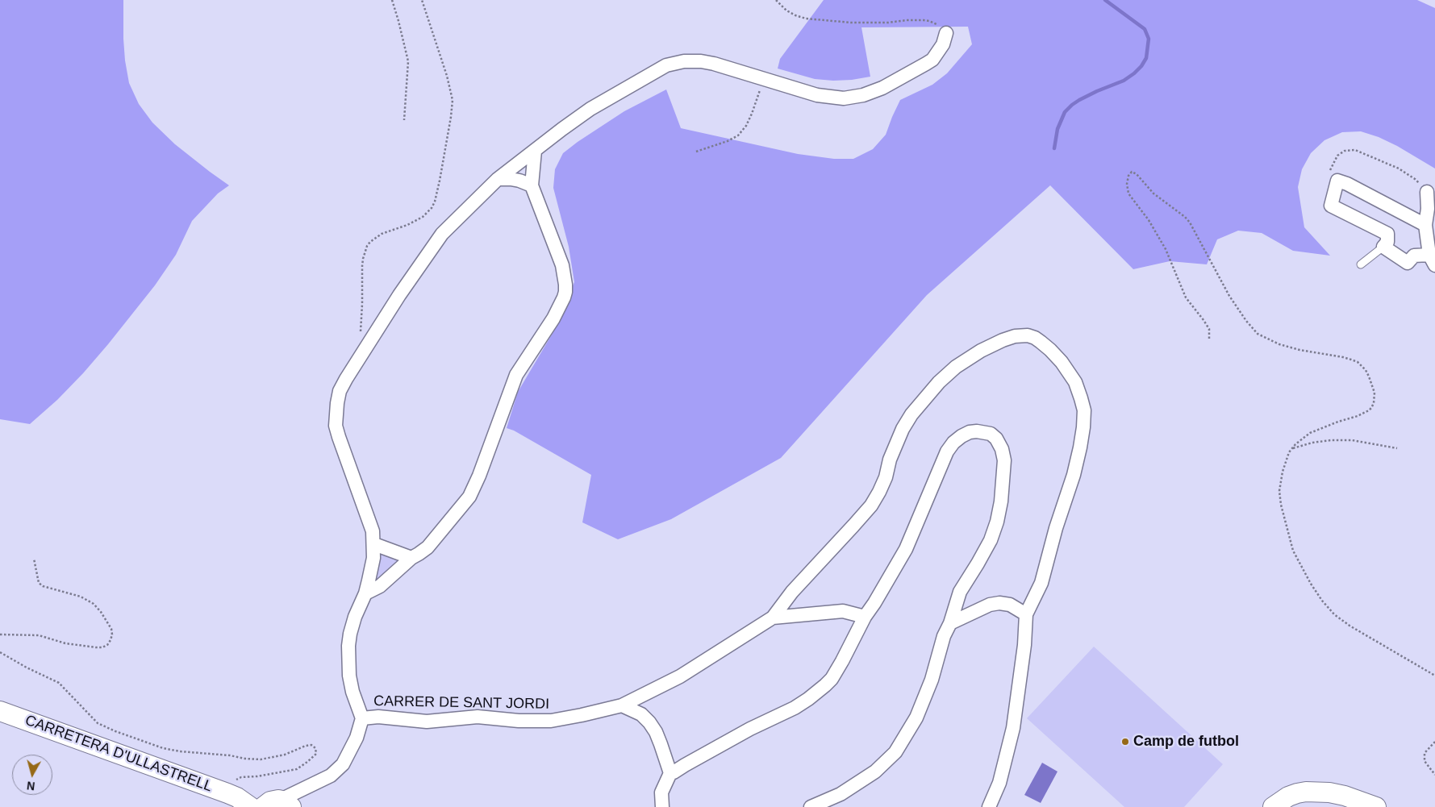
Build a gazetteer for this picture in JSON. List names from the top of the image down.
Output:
{
  "streets": {
    "street": ["CARRER DE SANT JORDI", "CARRETERA D'ULLASTRELL"]
  },
  "places": ["Camp de futbol"],
  "north": "bottom"
}
